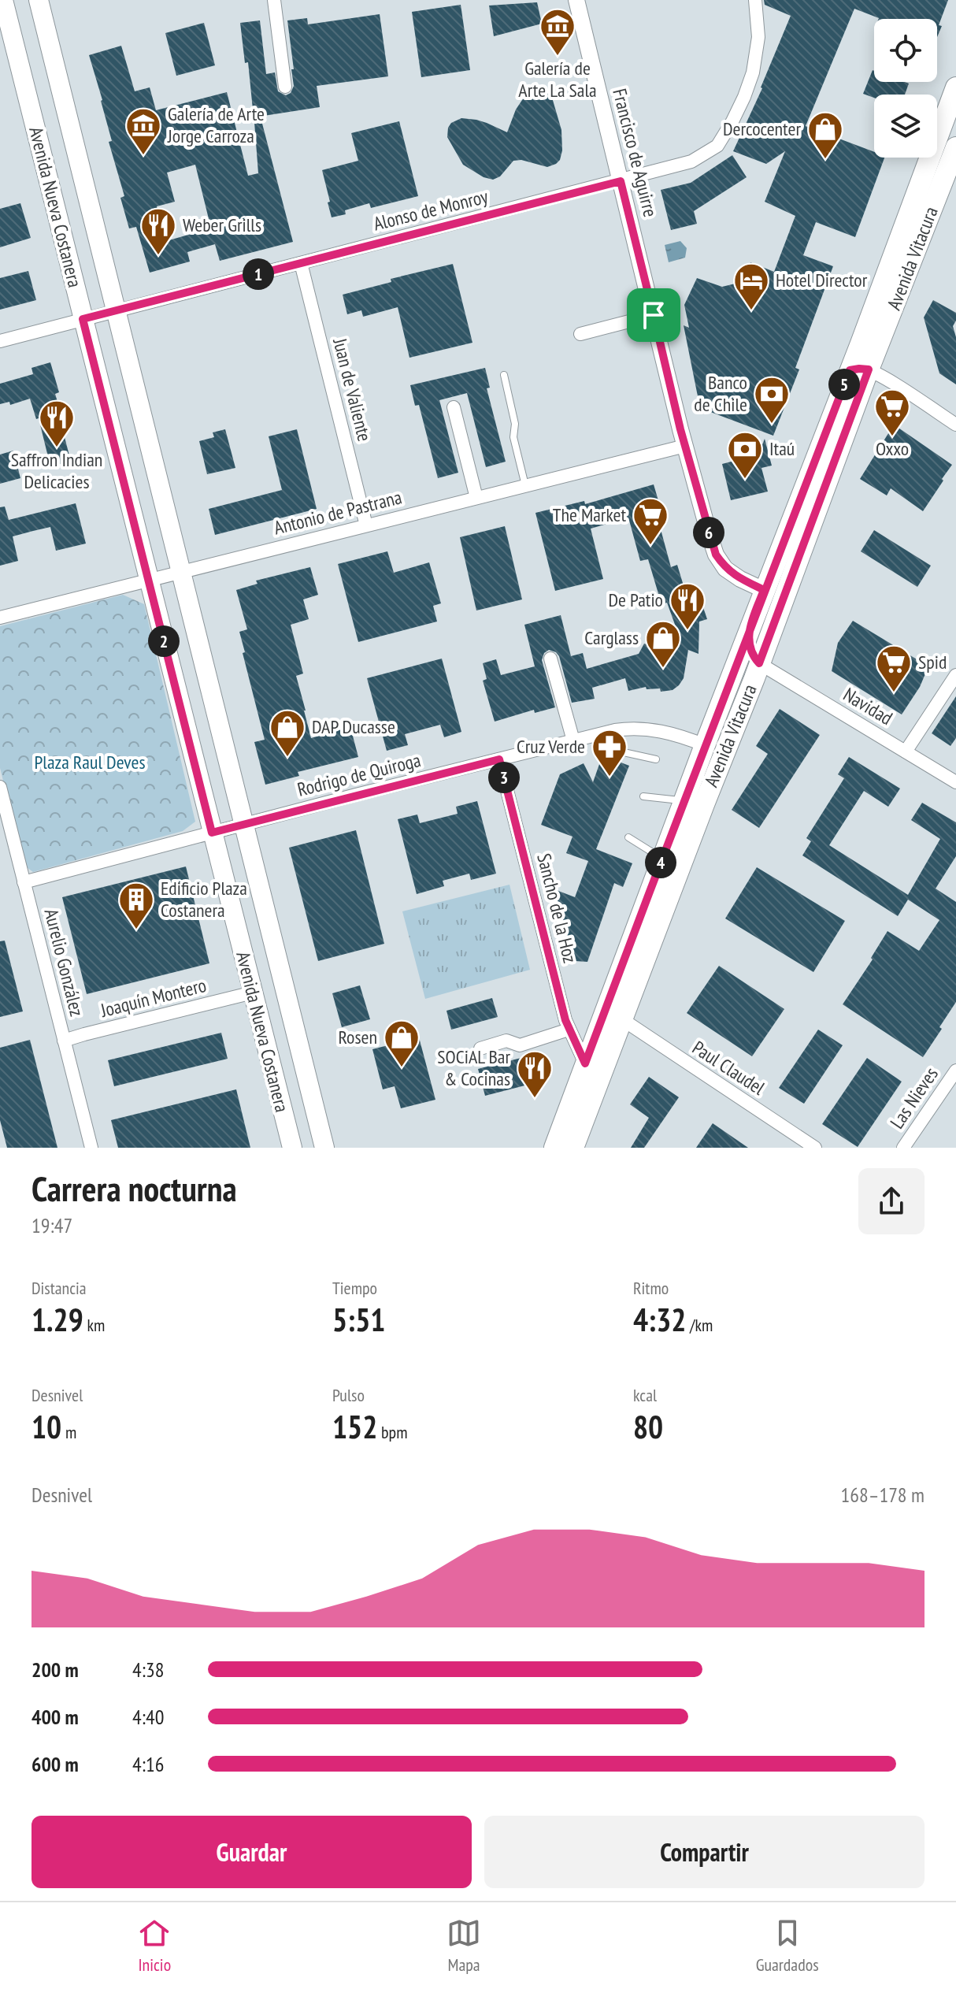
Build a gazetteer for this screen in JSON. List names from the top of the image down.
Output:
{
  "streets": {
    "main road": ["Avenida Nueva Costanera", "Avenida Vitacura"],
    "street": [
      "Francisco de Aguirre",
      "Alonso de Monroy",
      "Juan de Valiente",
      "Antonio de Pastrana",
      "Navidad",
      "Rodrigo de Quiroga",
      "Sancho de la Hoz",
      "Aurelio González",
      "Joaquín Montero",
      "Paul Claudel",
      "Las Nieves"
    ]
  },
  "crossings": [
    ["Francisco de Aguirre", "Alonso de Monroy"],
    ["Francisco de Aguirre", "Avenida Vitacura"],
    ["Francisco de Aguirre", "Antonio de Pastrana"],
    ["Avenida Nueva Costanera", "Alonso de Monroy"],
    ["Avenida Nueva Costanera", "Antonio de Pastrana"],
    ["Avenida Nueva Costanera", "Rodrigo de Quiroga"],
    ["Avenida Nueva Costanera", "Joaquín Montero"],
    ["Alonso de Monroy", "Juan de Valiente"],
    ["Avenida Vitacura", "Navidad"],
    ["Avenida Vitacura", "Rodrigo de Quiroga"],
    ["Avenida Vitacura", "Sancho de la Hoz"],
    ["Avenida Vitacura", "Paul Claudel"],
    ["Juan de Valiente", "Antonio de Pastrana"],
    ["Rodrigo de Quiroga", "Sancho de la Hoz"],
    ["Rodrigo de Quiroga", "Aurelio González"],
    ["Aurelio González", "Joaquín Montero"]
  ],
  "parks": ["Plaza Raul Deves"],
  "places": {
    "museum": ["Galería de Arte La Sala", "Galería de Arte Jorge Carroza"],
    "shop": [
      "Dercocenter",
      "Carglass",
      "DAP Ducasse",
      "Rosen"
    ],
    "restaurant": [
      "Weber Grills",
      "Saffron Indian Delicacies",
      "De Patio",
      "SOCiAL Bar & Cocinas"
    ],
    "hotel": ["Hotel Director"],
    "bank": ["Banco de Chile", "Itaú"],
    "supermarket": ["Oxxo", "The Market", "Spid"],
    "pharmacy": ["Cruz Verde"],
    "building": ["Edificio Plaza Costanera"]
  },
  "page": {
    "pins": [
      "1",
      "5",
      "6",
      "2",
      "3",
      "4"
    ],
    "heading": ["Carrera nocturna", "19:47"],
    "stats": [
      ["Distancia", "1.29 km"],
      ["Tiempo", "5:51"],
      ["Ritmo", "4:32 /km"],
      ["Desnivel", "10 m"],
      ["Pulso", "152 bpm"],
      ["kcal", "80"]
    ],
    "chart": ["Desnivel", "168–178 m"],
    "list": [
      {
        "name": "200 m",
        "note": "4:38"
      },
      {
        "name": "400 m",
        "note": "4:40"
      },
      {
        "name": "600 m",
        "note": "4:16"
      }
    ],
    "buttons": ["Guardar", "Compartir"],
    "tabs": ["Inicio", "Mapa", "Guardados"]
  }
}
